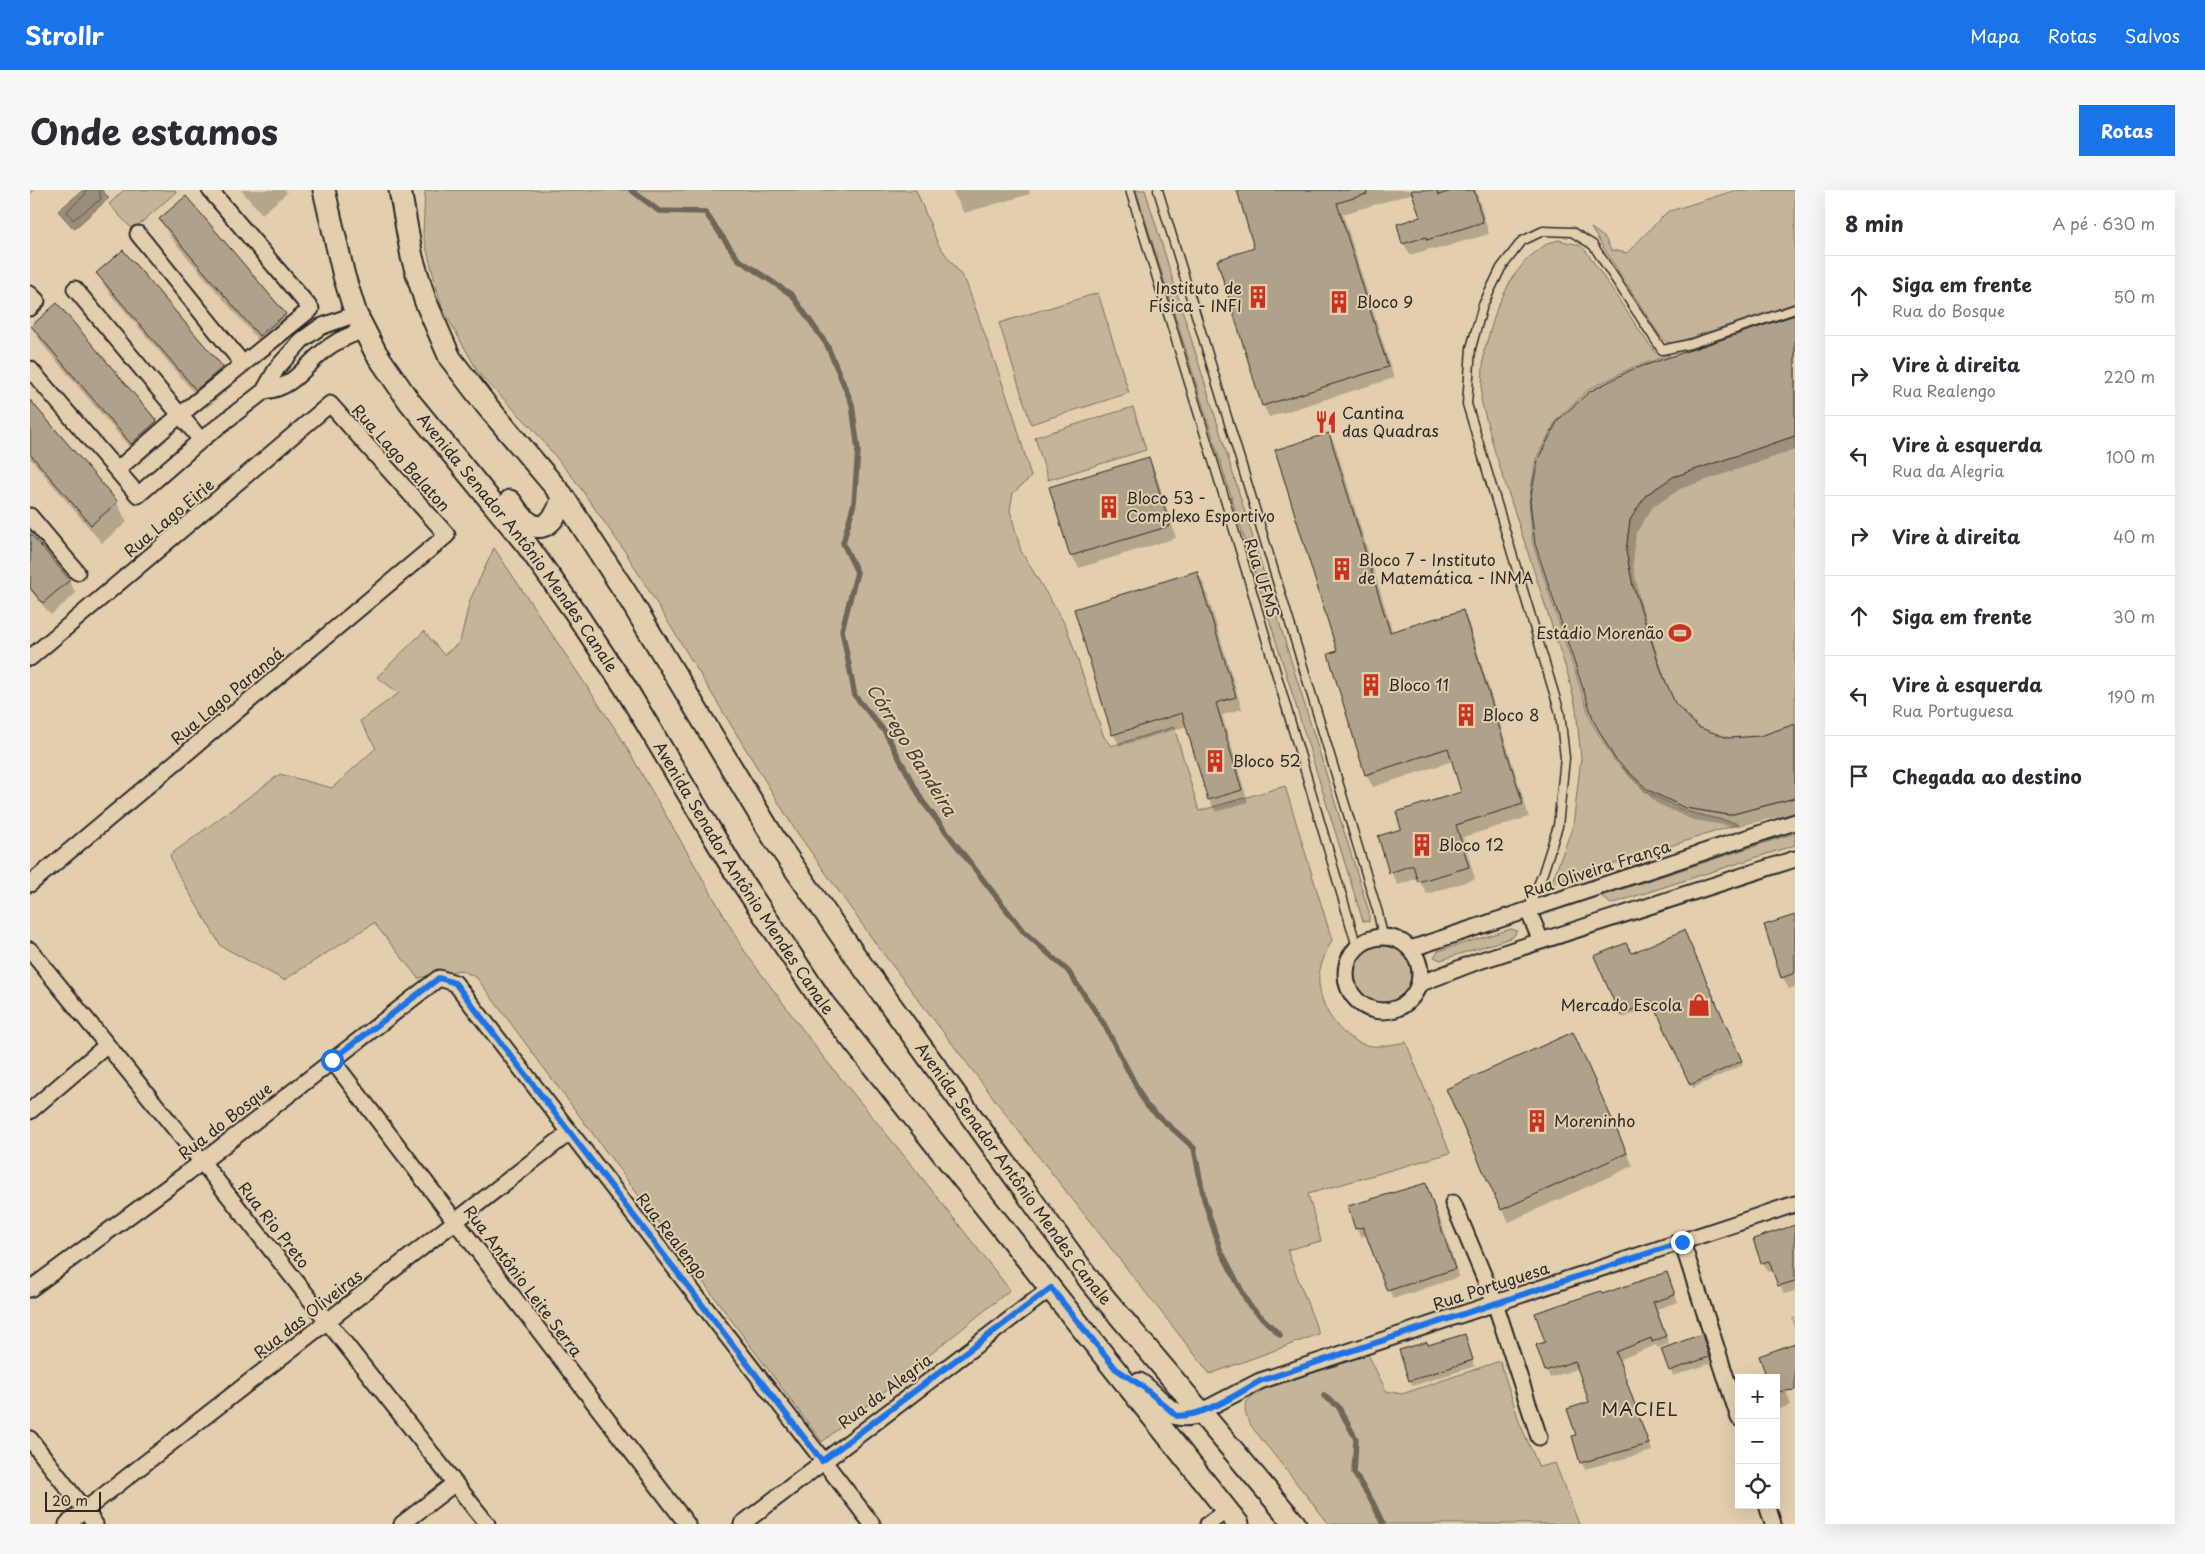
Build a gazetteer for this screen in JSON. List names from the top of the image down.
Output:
{
  "streets": {
    "main road": ["Avenida Senador Antônio Mendes Canale"],
    "street": [
      "Rua Lago Balaton",
      "Rua Lago Eirie",
      "Rua Lago Paranoá",
      "Rua Oliveira França",
      "Rua do Bosque",
      "Rua Rio Preto",
      "Rua Realengo",
      "Rua Antônio Leite Serra",
      "Rua Portuguesa",
      "Rua das Oliveiras",
      "Rua da Alegria"
    ],
    "lane": ["Rua UFMS"]
  },
  "crossings": [
    ["Rua Lago Balaton", "Rua Lago Eirie"],
    ["Rua Lago Balaton", "Rua Lago Paranoá"],
    ["Avenida Senador Antônio Mendes Canale", "Rua Portuguesa"],
    ["Avenida Senador Antônio Mendes Canale", "Rua da Alegria"],
    ["Rua UFMS", "Rua Oliveira França"],
    ["Rua do Bosque", "Rua Rio Preto"],
    ["Rua do Bosque", "Rua Realengo"],
    ["Rua do Bosque", "Rua Antônio Leite Serra"],
    ["Rua Rio Preto", "Rua das Oliveiras"],
    ["Rua Realengo", "Rua das Oliveiras"],
    ["Rua Realengo", "Rua da Alegria"],
    ["Rua Antônio Leite Serra", "Rua das Oliveiras"]
  ],
  "districts": ["MACIEL"],
  "water": ["Córrego Bandeira"],
  "places": {
    "building": [
      "Instituto de Física - INFI",
      "Bloco 9",
      "Bloco 53 - Complexo Esportivo",
      "Bloco 7 - Instituto de Matemática - INMA",
      "Bloco 11",
      "Bloco 8",
      "Bloco 52",
      "Bloco 12",
      "Moreninho"
    ],
    "restaurant": ["Cantina das Quadras"],
    "sports": ["Estádio Morenão"],
    "shop": ["Mercado Escola"]
  },
  "scale_bar": "20 m",
  "page": {
    "header": "Strollr",
    "nav": ["Mapa", "Rotas", "Salvos"],
    "title": "Onde estamos",
    "buttons": "Rotas",
    "heading": ["8 min", "A pé · 630 m"],
    "list": [
      ["Siga em frente", "Rua do Bosque", "50 m"],
      ["Vire à direita", "Rua Realengo", "220 m"],
      ["Vire à esquerda", "Rua da Alegria", "100 m"],
      ["Vire à direita", "40 m"],
      ["Siga em frente", "30 m"],
      ["Vire à esquerda", "Rua Portuguesa", "190 m"],
      "Chegada ao destino"
    ],
    "map_buttons": ["+", "−"],
    "scale": "20 m"
  }
}
